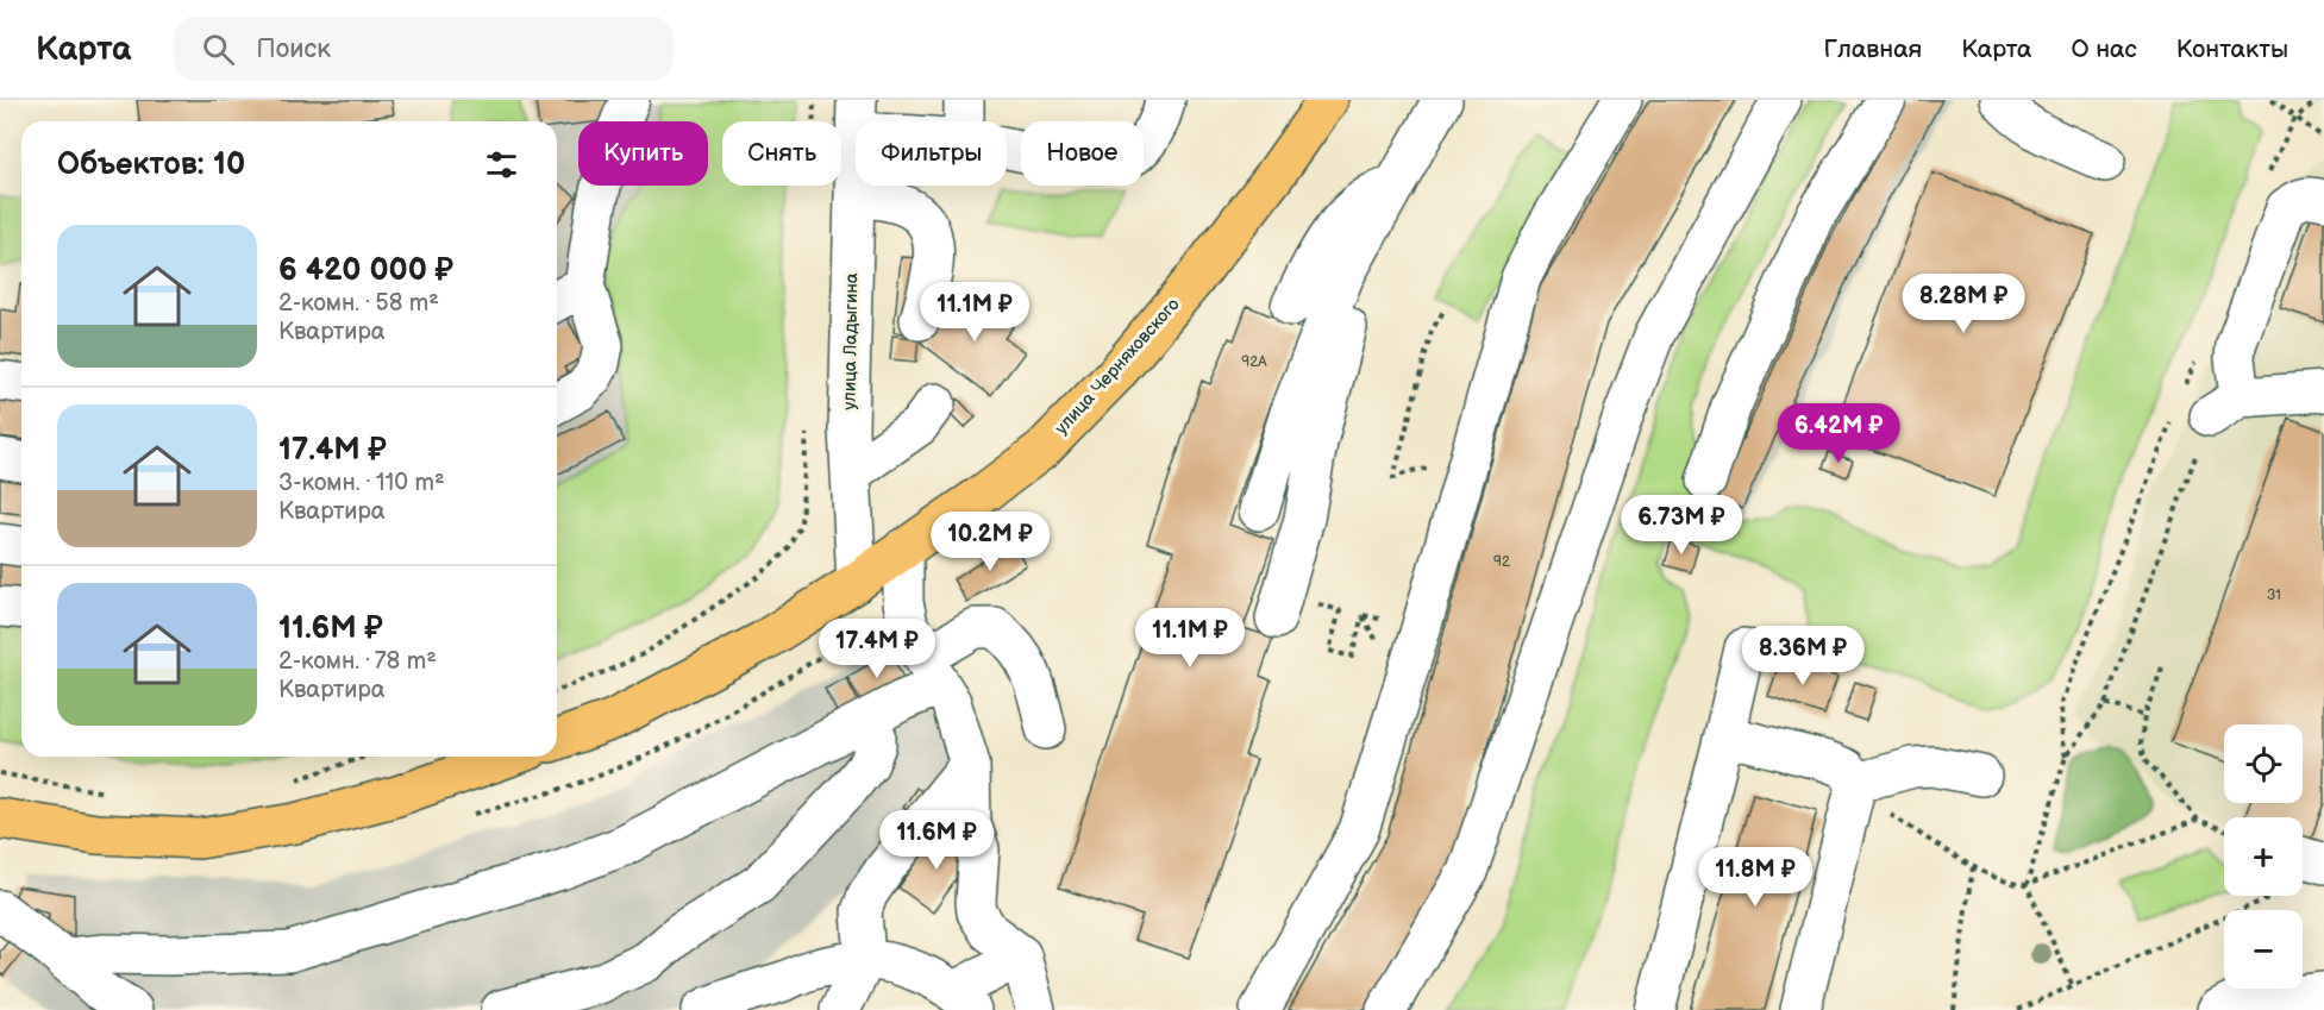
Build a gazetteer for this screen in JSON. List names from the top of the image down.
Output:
{
  "streets": {
    "main road": ["улица Черняховского"],
    "street": ["улица Ладыгина"]
  },
  "crossings": [
    ["улица Ладыгина", "улица Черняховского"]
  ],
  "house_numbers": ["92А", "92", "31"],
  "page": {
    "header": "Карта",
    "search": "Поиск",
    "nav": [
      "Главная",
      "Карта",
      "О нас",
      "Контакты"
    ],
    "chip": [
      "Купить",
      "Снять",
      "Фильтры",
      "Новое"
    ],
    "heading": "Объектов: 10",
    "list": [
      {
        "name": "6 420 000 ₽",
        "note": "2-комн. · 58 m² · Квартира"
      },
      {
        "name": "17.4M ₽",
        "note": "3-комн. · 110 m² · Квартира"
      },
      {
        "name": "11.6M ₽",
        "note": "2-комн. · 78 m² · Квартира"
      }
    ],
    "price": [
      "8.28M ₽",
      "11.1M ₽",
      "6.42M ₽",
      "6.73M ₽",
      "10.2M ₽",
      "11.1M ₽",
      "17.4M ₽",
      "8.36M ₽",
      "11.6M ₽",
      "11.8M ₽"
    ],
    "map_buttons": ["+", "−"]
  }
}
